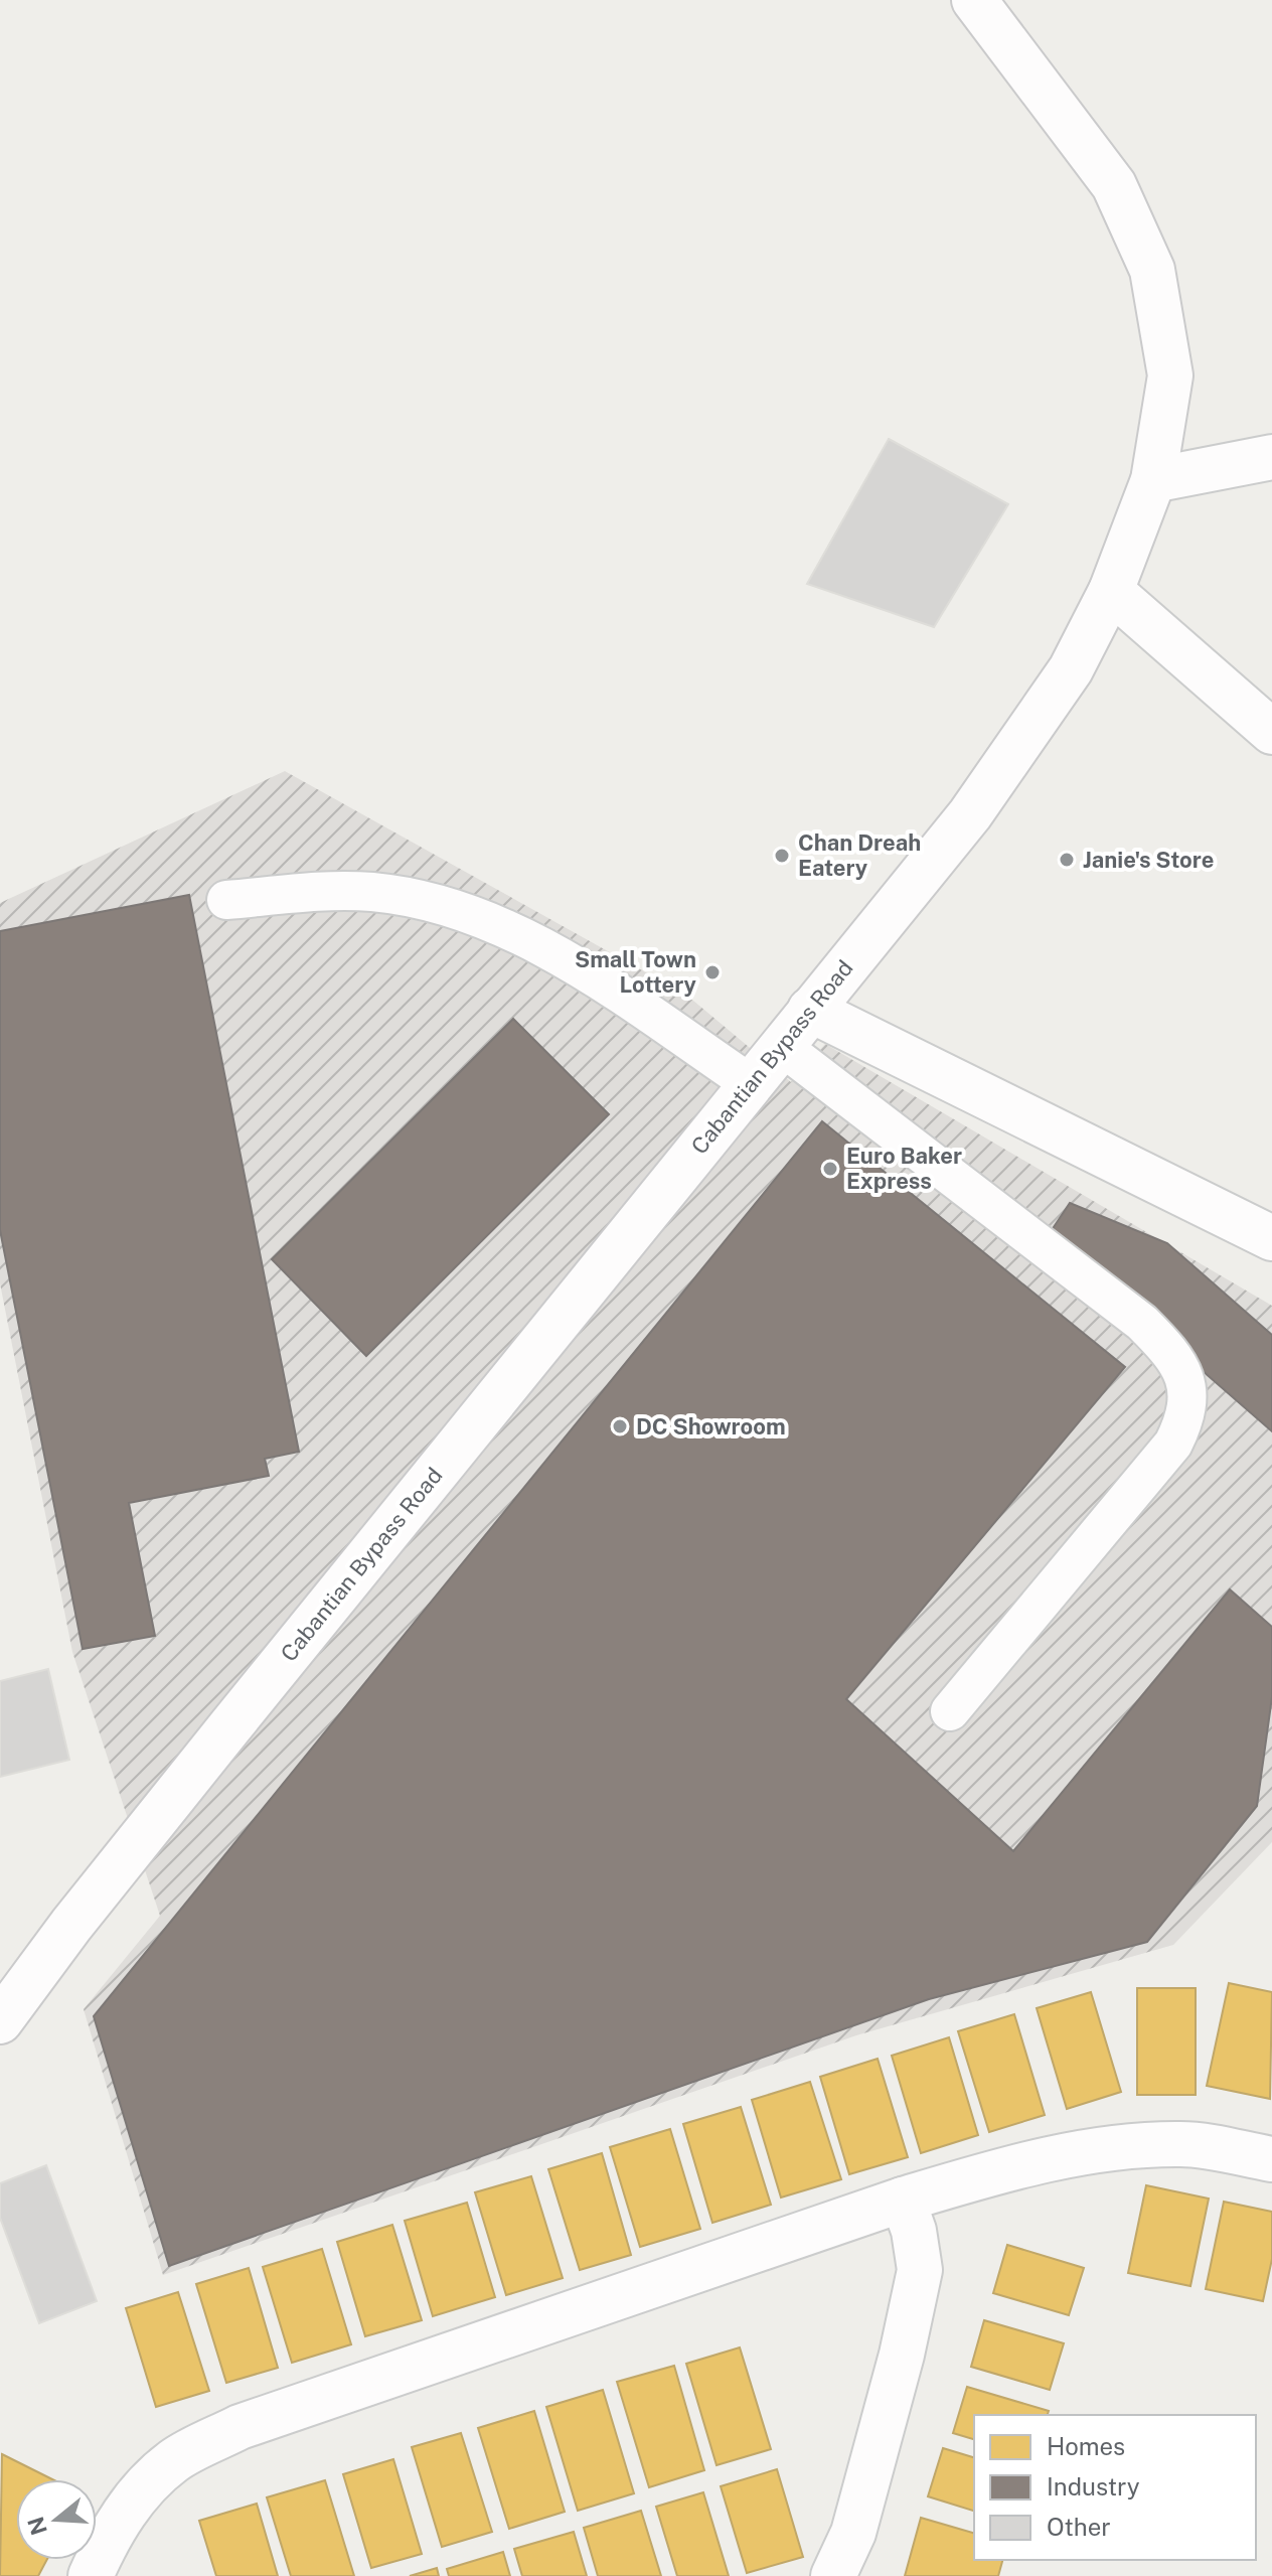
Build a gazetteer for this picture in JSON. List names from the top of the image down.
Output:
{
  "streets": {
    "street": ["Cabantian Bypass Road"]
  },
  "places": [
    "Chan Dreah Eatery",
    "Janie's Store",
    "Small Town Lottery",
    "Euro Baker Express",
    "DC Showroom"
  ],
  "legend": ["Homes", "Industry", "Other"],
  "north": "left"
}
